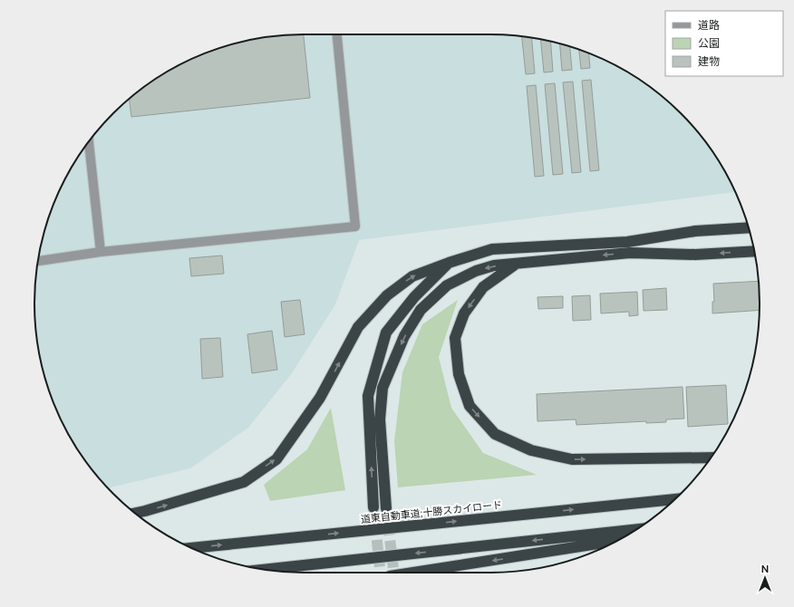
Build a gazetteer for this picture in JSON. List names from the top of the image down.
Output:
{
  "streets": {
    "highway": ["道東自動車道;十勝スカイロード"]
  },
  "legend": ["道路", "公園", "建物"],
  "north": "top"
}
